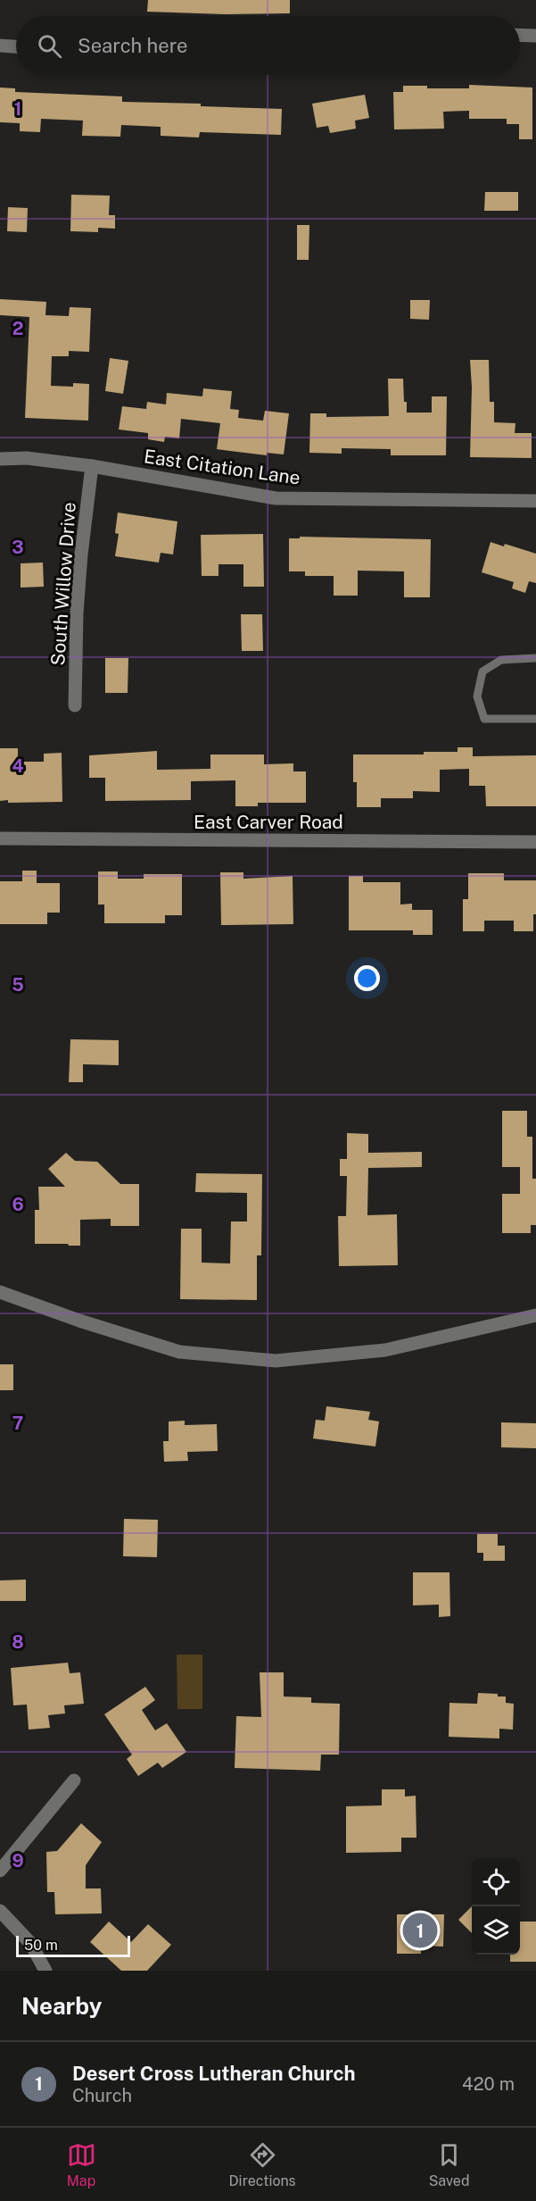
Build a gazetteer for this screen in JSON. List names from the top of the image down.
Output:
{
  "streets": {
    "street": ["East Citation Lane", "South Willow Drive", "East Carver Road"]
  },
  "crossings": [
    ["East Citation Lane", "South Willow Drive"]
  ],
  "scale_bar": "50 m",
  "page": {
    "search": "Search here",
    "pins": "1",
    "scale": "50 m",
    "heading": "Nearby",
    "list": [
      {
        "mark": "1",
        "name": "Desert Cross Lutheran Church",
        "note": "Church",
        "value": "420 m"
      }
    ],
    "nav": ["Map", "Directions", "Saved"]
  },
  "grid": {
    "rows": [
      "1",
      "2",
      "3",
      "4",
      "5",
      "6",
      "7",
      "8",
      "9"
    ]
  }
}
